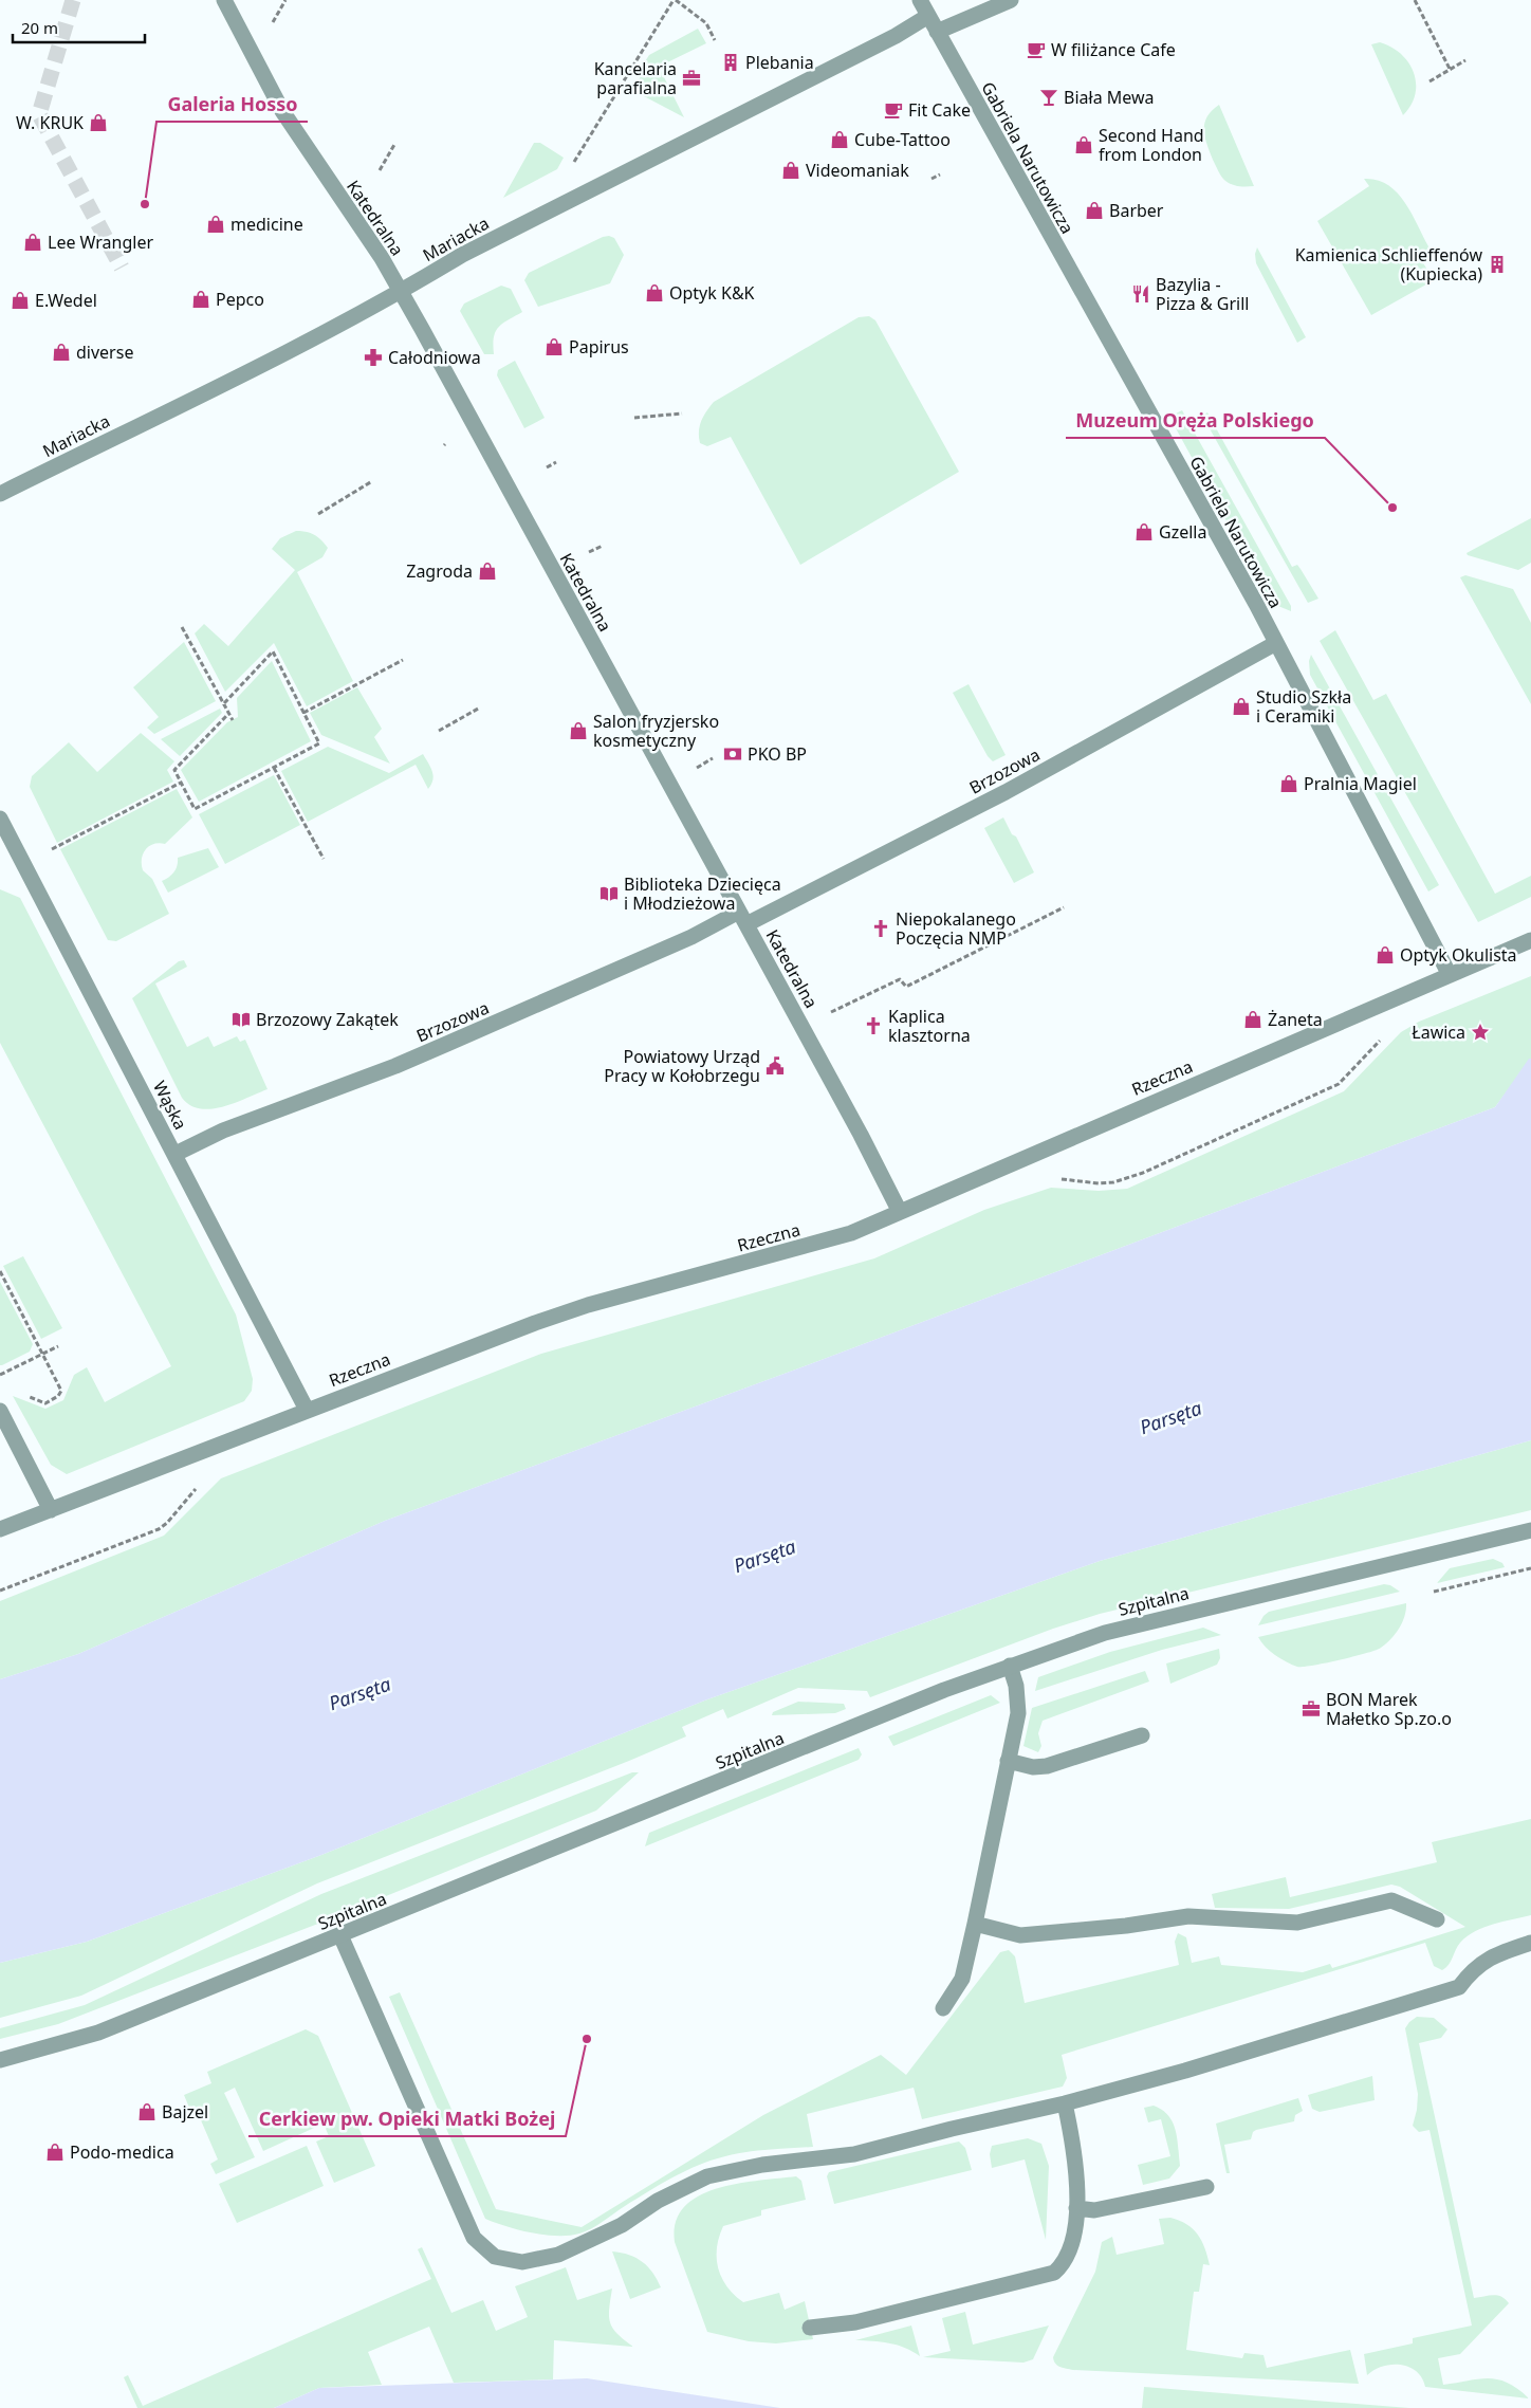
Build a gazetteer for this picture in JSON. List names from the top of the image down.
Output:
{
  "streets": {
    "street": [
      "Gabriela Narutowicza",
      "Katedralna",
      "Mariacka",
      "Brzozowa",
      "Rzeczna",
      "Wąska",
      "Szpitalna"
    ]
  },
  "crossings": [
    ["Gabriela Narutowicza", "Mariacka"],
    ["Gabriela Narutowicza", "Brzozowa"],
    ["Gabriela Narutowicza", "Rzeczna"],
    ["Katedralna", "Mariacka"],
    ["Katedralna", "Brzozowa"],
    ["Katedralna", "Rzeczna"],
    ["Brzozowa", "Wąska"],
    ["Rzeczna", "Wąska"]
  ],
  "water": ["Parsęta"],
  "places": {
    "cafe": ["W filiżance Cafe", "Fit Cake"],
    "building": ["Plebania", "Kamienica Schlieffenów (Kupiecka)"],
    "office": ["Kancelaria parafialna", "BON Marek Małetko Sp.zo.o"],
    "bar": ["Biała Mewa"],
    "shop": [
      "W. KRUK",
      "Cube-Tattoo",
      "Second Hand from London",
      "Videomaniak",
      "Barber",
      "medicine",
      "Lee Wrangler",
      "Optyk K&K",
      "Pepco",
      "E.Wedel",
      "Papirus",
      "diverse",
      "Gzella",
      "Zagroda",
      "Studio Szkła i Ceramiki",
      "Salon fryzjersko kosmetyczny",
      "Pralnia Magiel",
      "Optyk Okulista",
      "Żaneta",
      "Bajzel",
      "Podo-medica"
    ],
    "other": ["Galeria Hosso", "Muzeum Oręża Polskiego", "Cerkiew pw. Opieki Matki Bożej"],
    "restaurant": ["Bazylia - Pizza & Grill"],
    "pharmacy": ["Całodniowa"],
    "bank": ["PKO BP"],
    "library": ["Biblioteka Dziecięca i Młodzieżowa", "Brzozowy Zakątek"],
    "church": ["Niepokalanego Poczęcia NMP", "Kaplica klasztorna"],
    "place": ["Ławica"],
    "public building": ["Powiatowy Urząd Pracy w Kołobrzegu"]
  },
  "scale_bar": "20 m"
}
